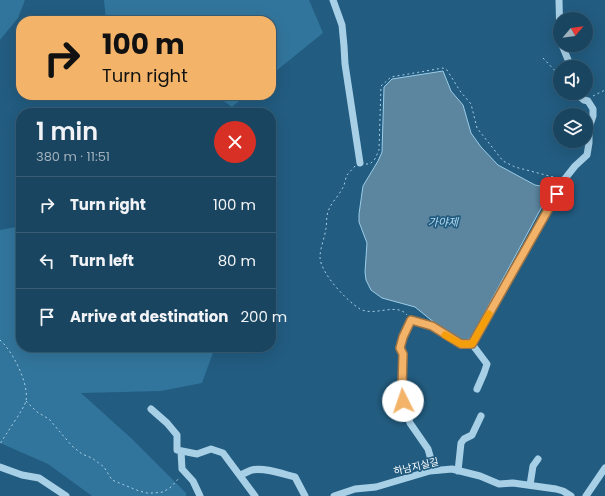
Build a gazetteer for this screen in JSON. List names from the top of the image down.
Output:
{
  "streets": {
    "street": ["하남지실길"]
  },
  "water": ["가야제"],
  "north": "top right",
  "page": {
    "turn": ["100 m", "Turn right"],
    "heading": ["1 min", "380 m · 11:51"],
    "list": [
      {
        "name": "Turn right",
        "value": "100 m"
      },
      {
        "name": "Turn left",
        "value": "80 m"
      },
      {
        "name": "Arrive at destination",
        "value": "200 m"
      }
    ]
  }
}
